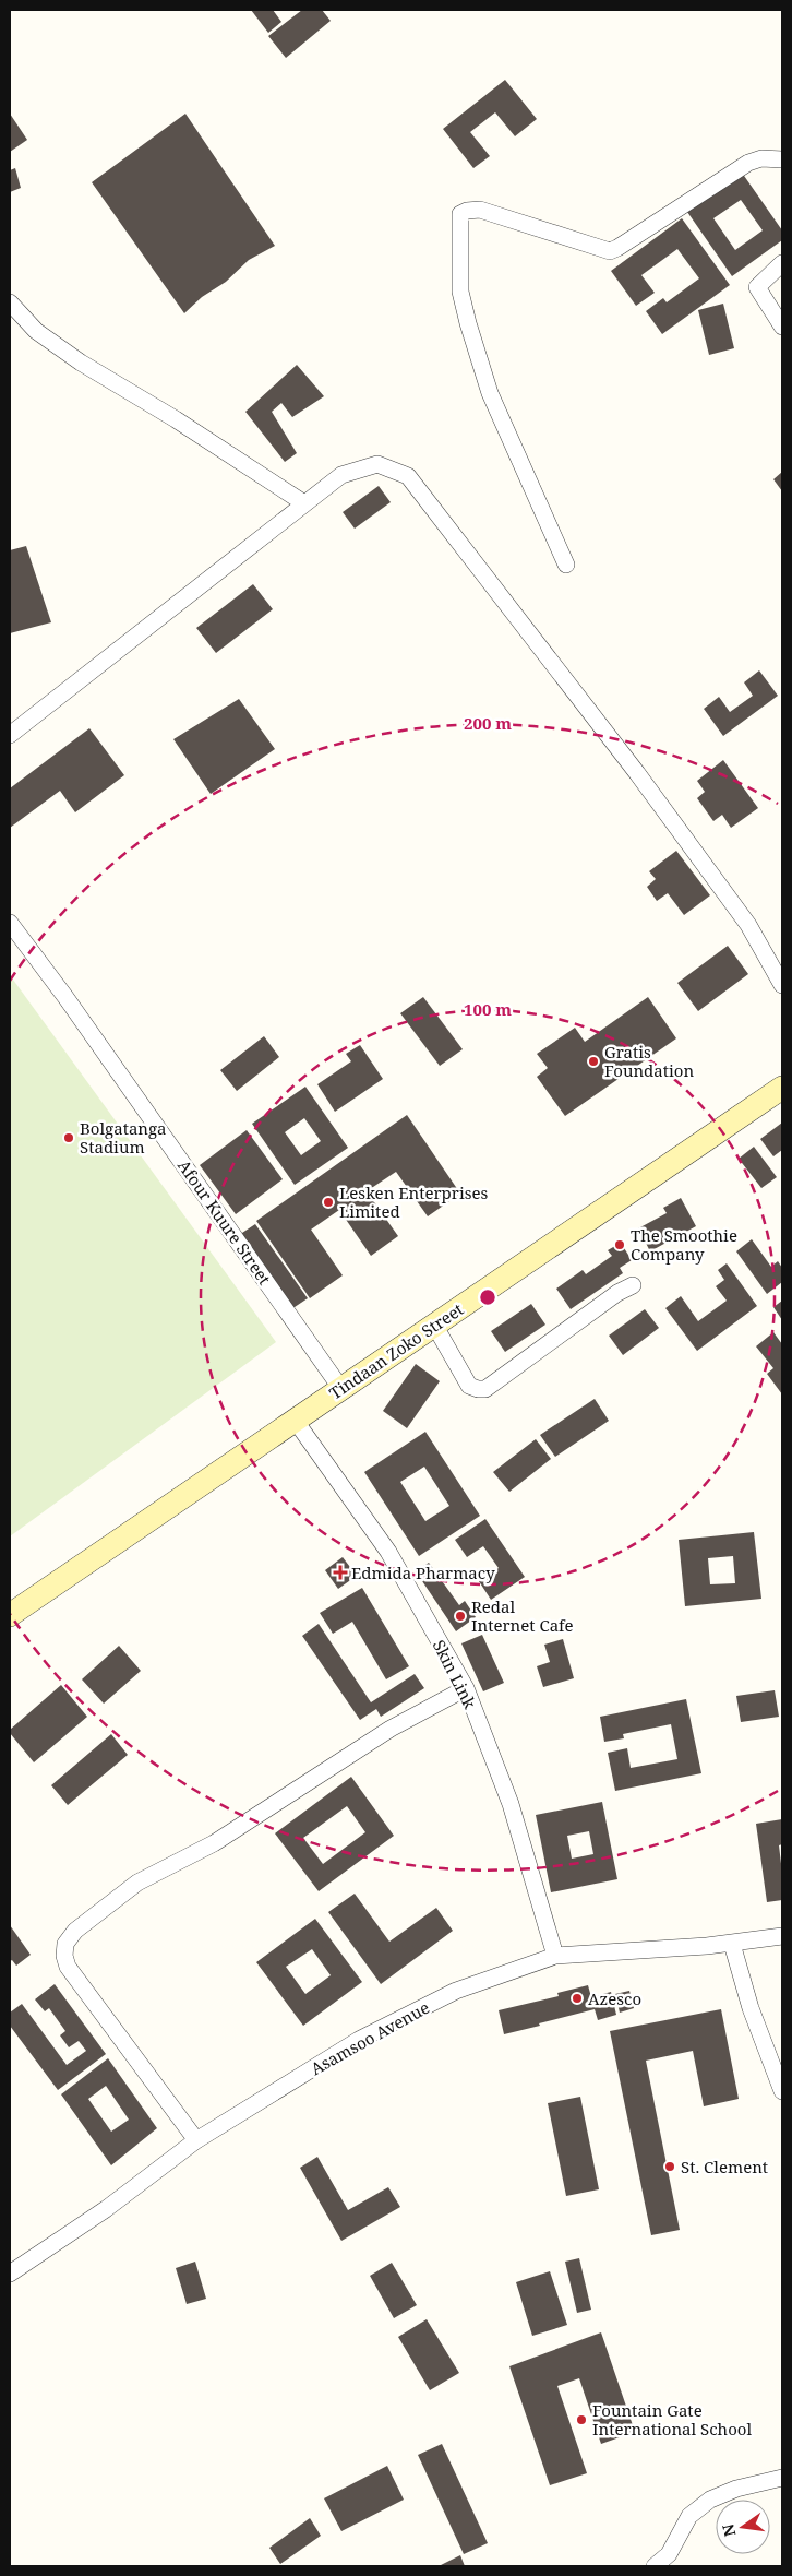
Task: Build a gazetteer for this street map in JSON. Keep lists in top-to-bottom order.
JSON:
{
  "streets": {
    "main road": ["Tindaan Zoko Street"],
    "street": ["Afour Kuure Street", "Skin Link", "Asamsoo Avenue"]
  },
  "crossings": [
    ["Afour Kuure Street", "Tindaan Zoko Street"],
    ["Tindaan Zoko Street", "Skin Link"],
    ["Skin Link", "Asamsoo Avenue"]
  ],
  "places": {
    "other": [
      "Gratis Foundation",
      "Bolgatanga Stadium",
      "Lesken Enterprises Limited",
      "The Smoothie Company",
      "Redal Internet Cafe",
      "Azesco",
      "St. Clement",
      "Fountain Gate International School"
    ],
    "health": ["Edmida Pharmacy"]
  },
  "north": "left",
  "rings": ["200 m", "100 m"]
}
